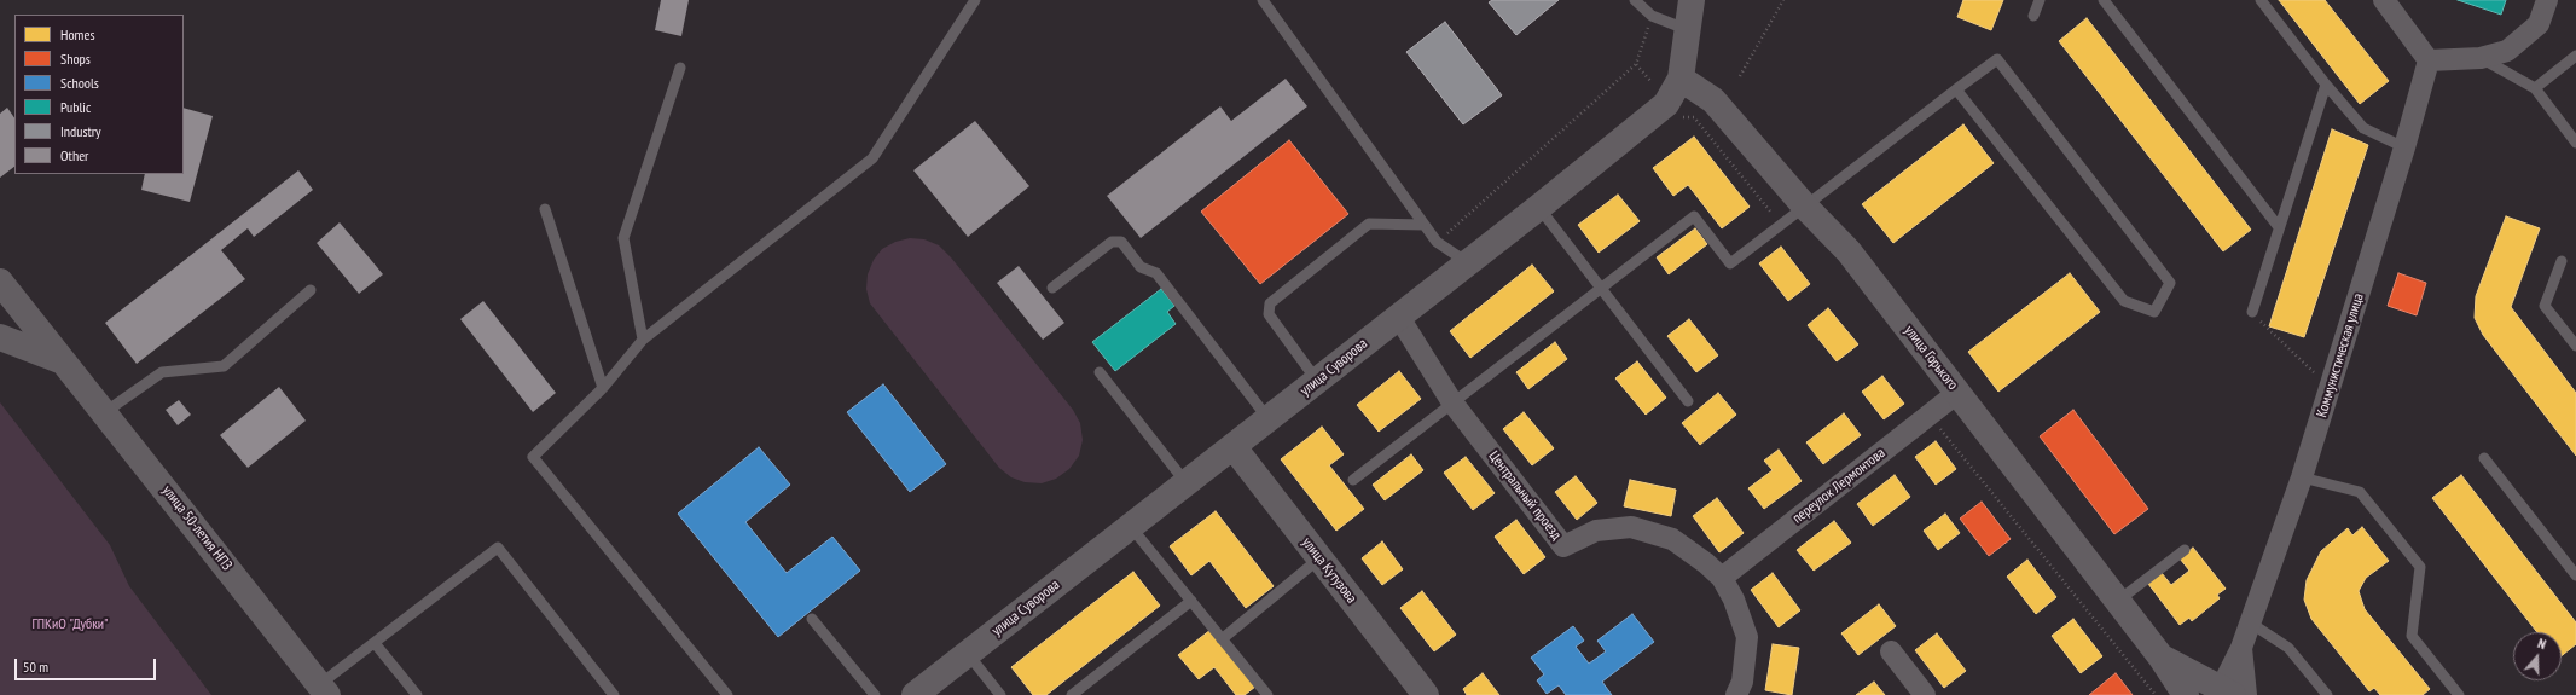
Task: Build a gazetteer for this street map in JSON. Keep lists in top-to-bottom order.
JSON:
{
  "streets": {
    "main road": [
      "улица Горького",
      "улица Суворова",
      "улица 50-летия НПЗ",
      "улица Кутузова"
    ],
    "street": ["Коммунистическая улица", "переулок Лермонтова", "Центральный проезд"]
  },
  "crossings": [
    ["улица Горького", "улица Суворова"],
    ["улица Горького", "переулок Лермонтова"],
    ["улица Суворова", "Центральный проезд"],
    ["улица Суворова", "улица Кутузова"],
    ["переулок Лермонтова", "Центральный проезд"]
  ],
  "parks": ["ГПКиО \"Дубки\""],
  "legend": [
    "Homes",
    "Shops",
    "Schools",
    "Public",
    "Industry",
    "Other"
  ],
  "scale_bar": "50 m",
  "north": "top"
}
